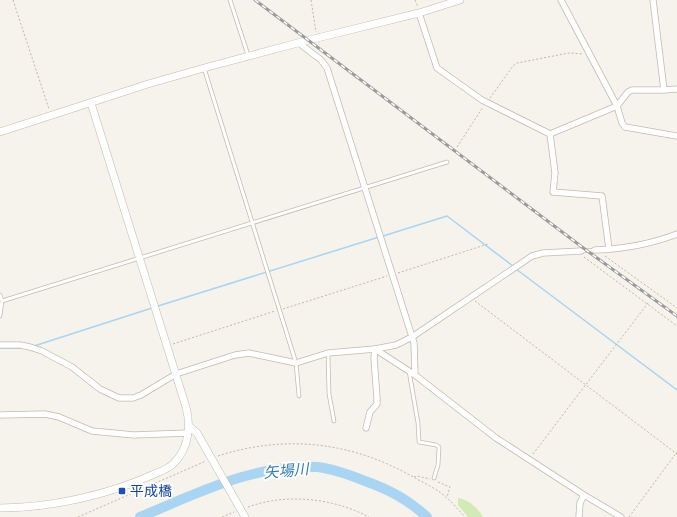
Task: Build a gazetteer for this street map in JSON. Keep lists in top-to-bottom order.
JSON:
{
  "water": ["矢場川"],
  "places": {
    "transit": ["平成橋"]
  }
}
